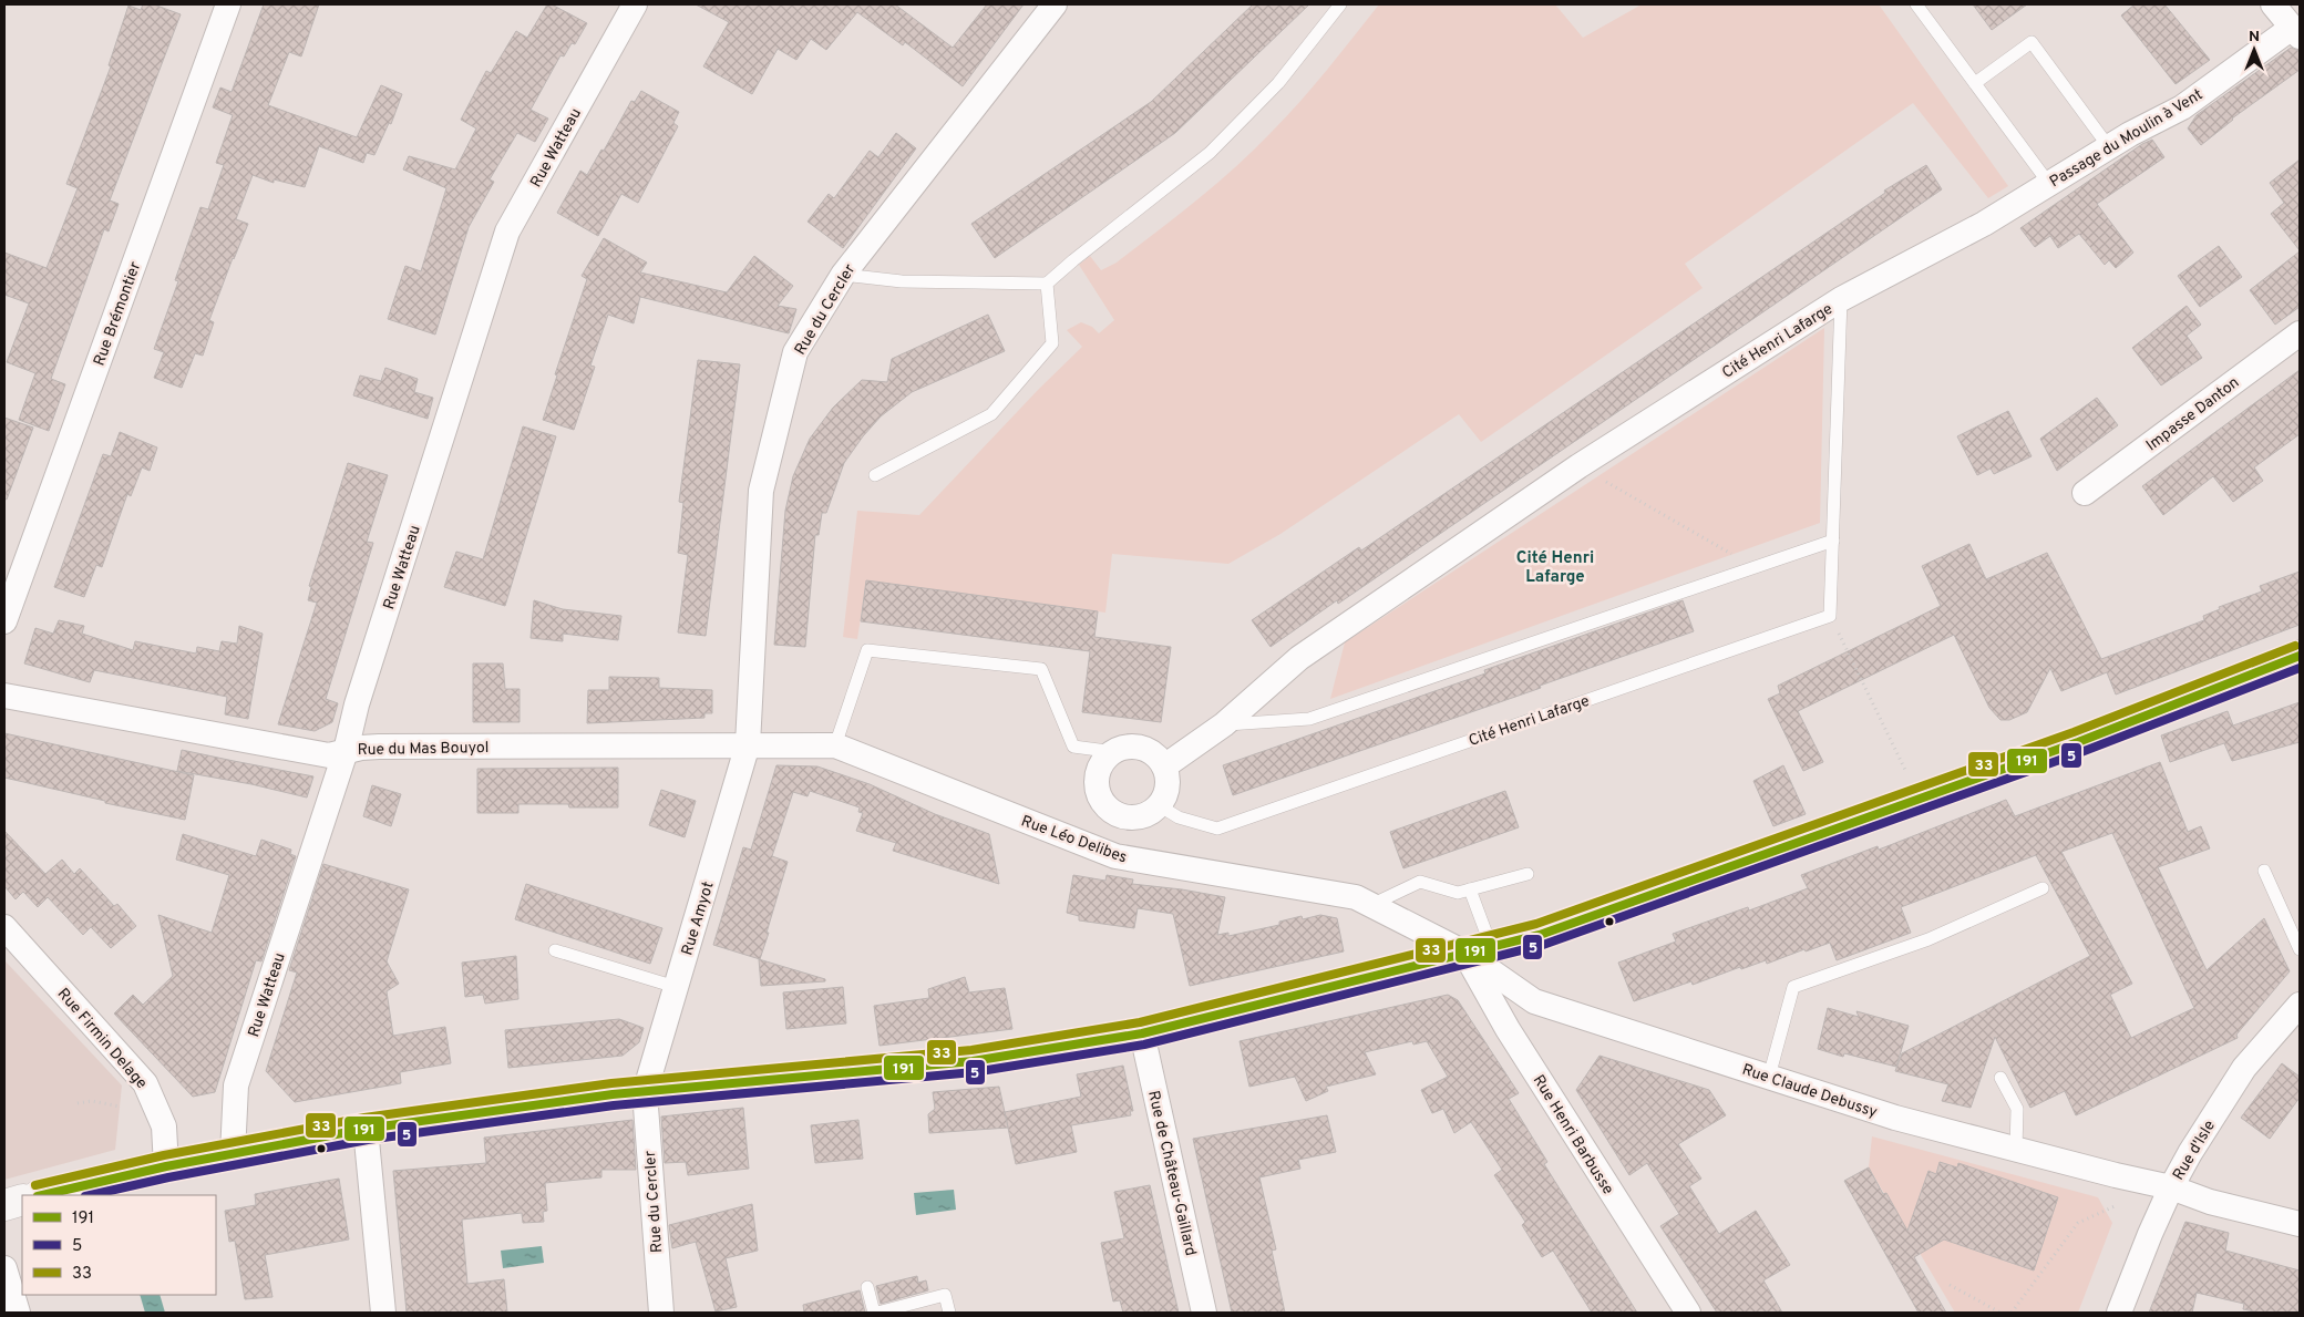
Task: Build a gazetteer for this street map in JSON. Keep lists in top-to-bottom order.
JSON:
{
  "streets": {
    "street": [
      "Passage du Moulin à Vent",
      "Rue Watteau",
      "Rue du Cercler",
      "Rue Brémontier",
      "Cité Henri Lafarge",
      "Impasse Danton",
      "Rue du Mas Bouyol",
      "Rue Léo Delibes",
      "Rue Amyot",
      "Rue Firmin Delage",
      "Rue Claude Debussy",
      "Rue Henri Barbusse",
      "Rue d'Isle",
      "Rue de Château-Gaillard"
    ]
  },
  "crossings": [
    ["Passage du Moulin à Vent", "Cité Henri Lafarge"],
    ["Rue Watteau", "Rue du Mas Bouyol"],
    ["Rue du Cercler", "Rue du Mas Bouyol"],
    ["Rue du Cercler", "Rue Léo Delibes"],
    ["Rue du Cercler", "Rue Amyot"],
    ["Rue du Mas Bouyol", "Rue Léo Delibes"],
    ["Rue du Mas Bouyol", "Rue Amyot"],
    ["Rue Léo Delibes", "Rue Amyot"],
    ["Rue Léo Delibes", "Rue Claude Debussy"],
    ["Rue Léo Delibes", "Rue Henri Barbusse"],
    ["Rue Claude Debussy", "Rue Henri Barbusse"],
    ["Rue Claude Debussy", "Rue d'Isle"]
  ],
  "districts": ["Cité Henri Lafarge"],
  "lines": ["transit line 33", "transit line 191", "transit line 5"],
  "legend": ["191", "5", "33"],
  "north": "top"
}
